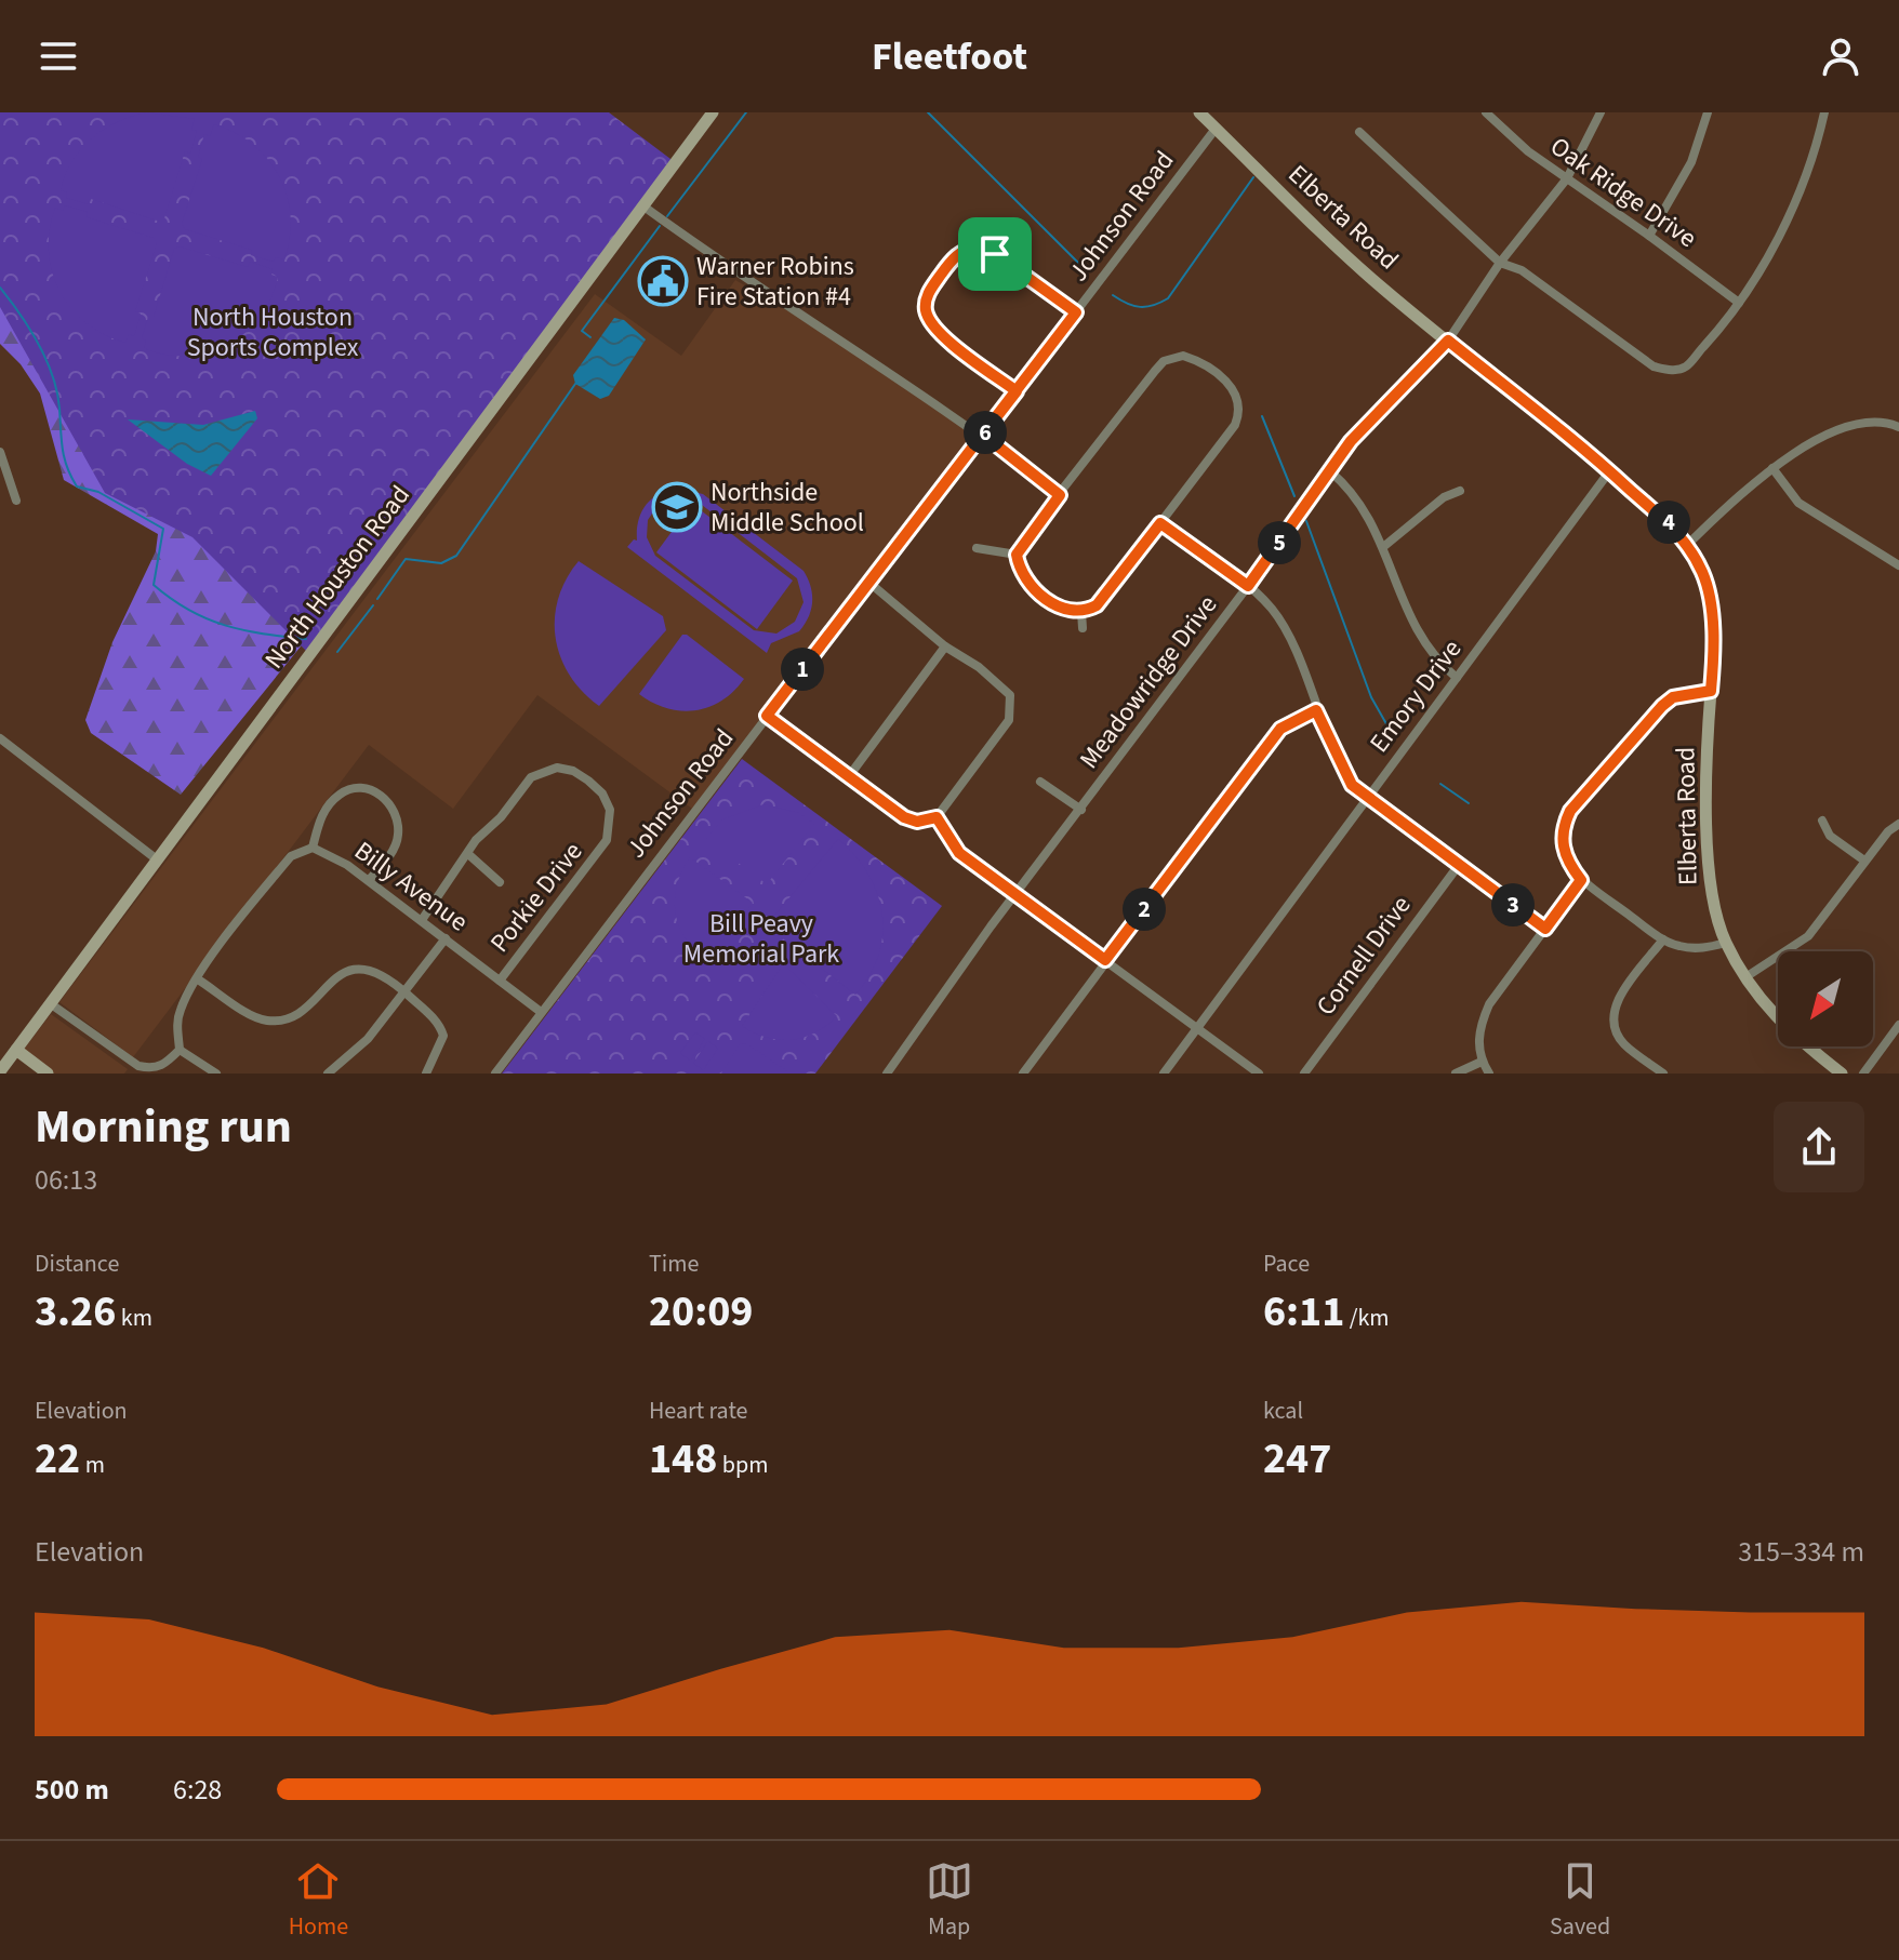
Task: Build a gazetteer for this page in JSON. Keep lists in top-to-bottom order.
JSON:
{
  "streets": {
    "street": [
      "Oak Ridge Drive",
      "Johnson Road",
      "Elberta Road",
      "North Houston Road",
      "Meadowridge Drive",
      "Emory Drive",
      "Billy Avenue",
      "Porkie Drive",
      "Cornell Drive"
    ]
  },
  "crossings": [
    ["Oak Ridge Drive", "Meadowridge Drive"],
    ["Johnson Road", "Elberta Road"],
    ["Johnson Road", "Billy Avenue"],
    ["Elberta Road", "Meadowridge Drive"],
    ["Elberta Road", "Emory Drive"],
    ["Billy Avenue", "Porkie Drive"]
  ],
  "parks": ["North Houston Sports Complex", "Bill Peavy Memorial Park"],
  "places": {
    "public building": ["Warner Robins Fire Station #4"],
    "school or university": ["Northside Middle School"]
  },
  "north": "bottom left",
  "page": {
    "header": "Fleetfoot",
    "pins": [
      "6",
      "4",
      "5",
      "1",
      "3",
      "2"
    ],
    "heading": ["Morning run", "06:13"],
    "stats": [
      ["Distance", "3.26 km"],
      ["Time", "20:09"],
      ["Pace", "6:11 /km"],
      ["Elevation", "22 m"],
      ["Heart rate", "148 bpm"],
      ["kcal", "247"]
    ],
    "chart": ["Elevation", "315–334 m"],
    "list": [
      {
        "name": "500 m",
        "note": "6:28"
      }
    ],
    "tabs": ["Home", "Map", "Saved"]
  }
}
